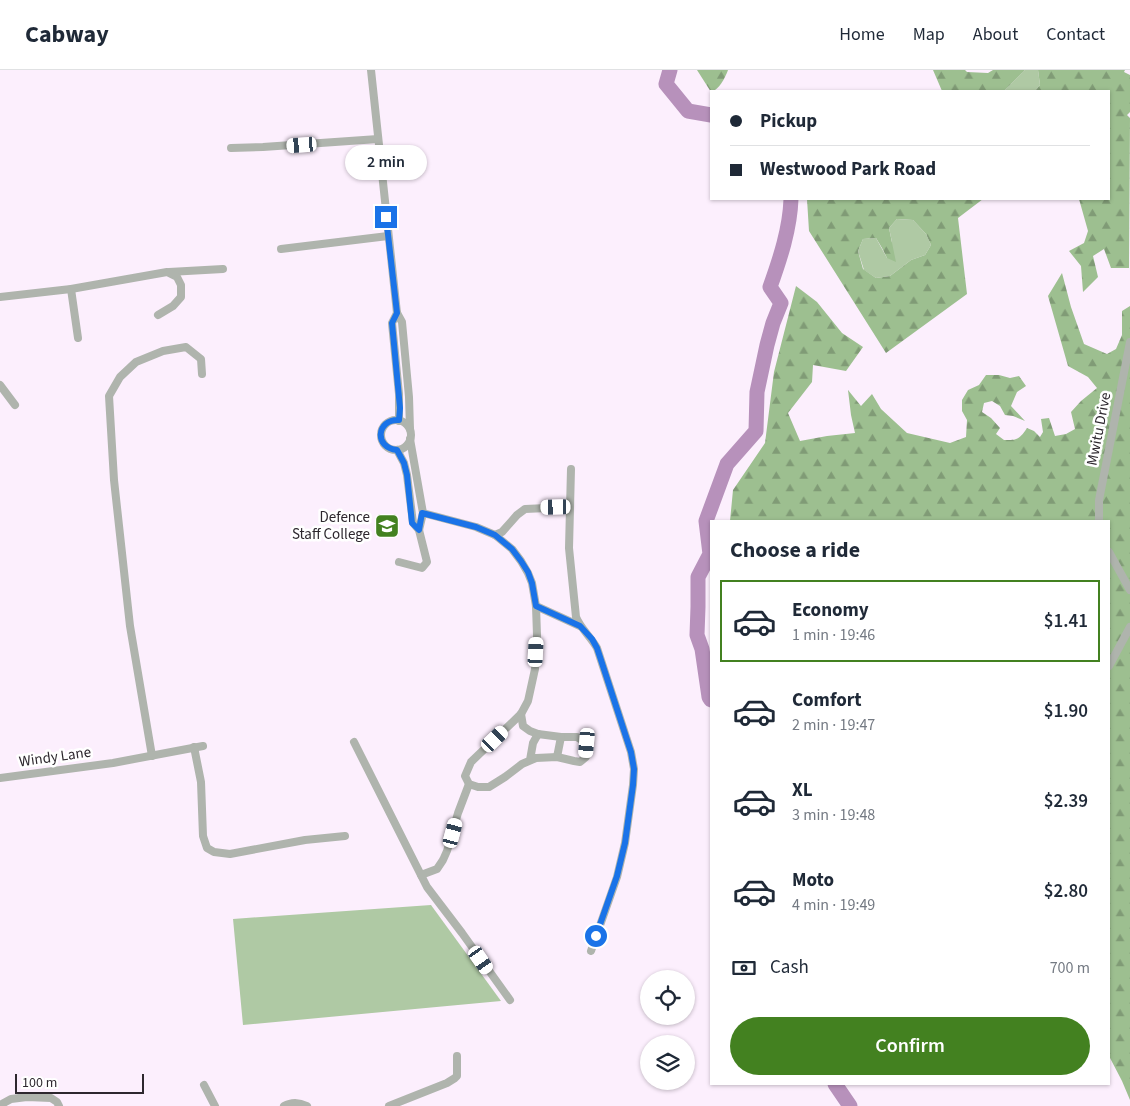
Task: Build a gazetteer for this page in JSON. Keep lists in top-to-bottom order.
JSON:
{
  "streets": {
    "street": ["Mwitu Drive", "Windy Lane"]
  },
  "places": {
    "school or university": ["Defence Staff College"]
  },
  "scale_bar": "100 m",
  "page": {
    "header": "Cabway",
    "nav": [
      "Home",
      "Map",
      "About",
      "Contact"
    ],
    "banner": ["Pickup", "Westwood Park Road"],
    "bubble": "2 min",
    "heading": "Choose a ride",
    "list": [
      {
        "name": "Economy",
        "note": "1 min · 19:46",
        "value": "$1.41"
      },
      {
        "name": "Comfort",
        "note": "2 min · 19:47",
        "value": "$1.90"
      },
      {
        "name": "XL",
        "note": "3 min · 19:48",
        "value": "$2.39"
      },
      {
        "name": "Moto",
        "note": "4 min · 19:49",
        "value": "$2.80"
      }
    ],
    "pay": ["Cash", "700 m"],
    "buttons": "Confirm",
    "scale": "100 m"
  }
}
